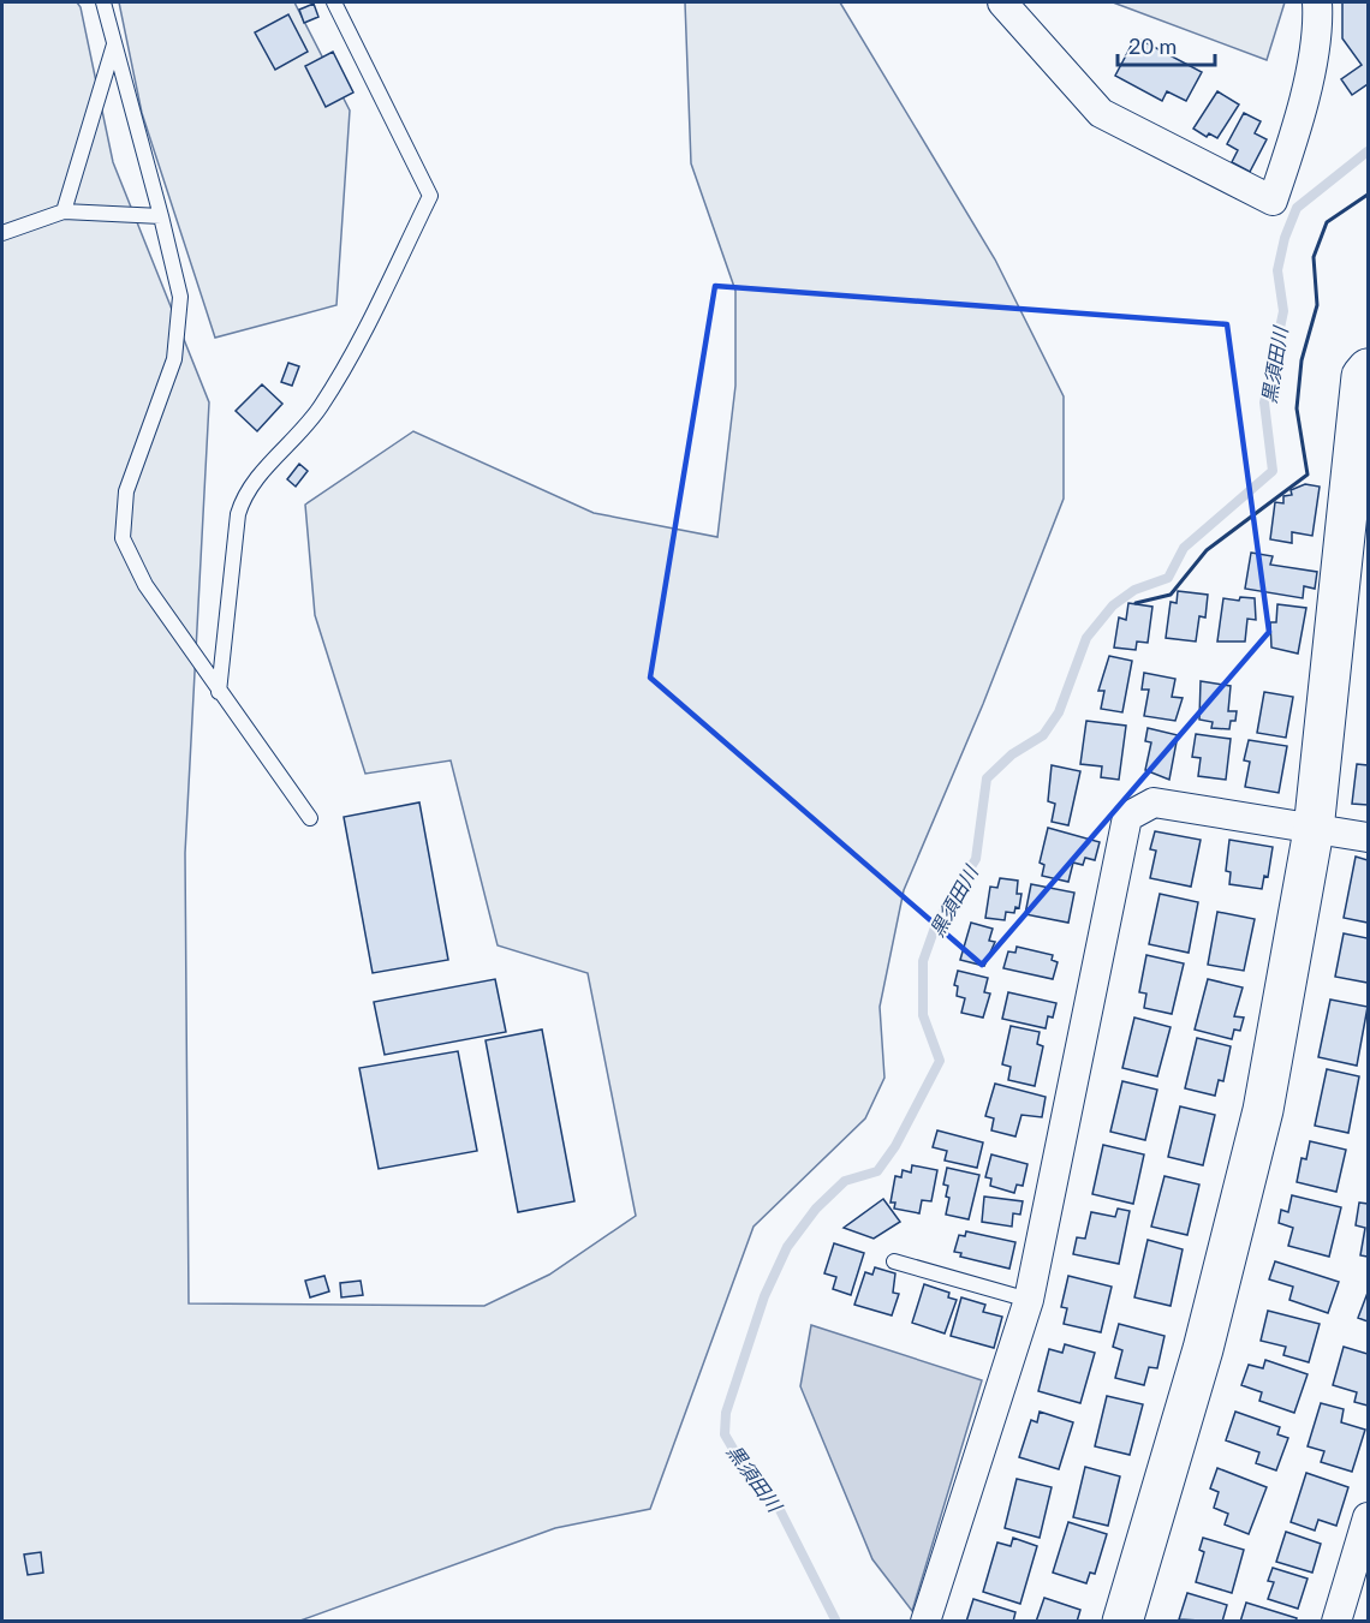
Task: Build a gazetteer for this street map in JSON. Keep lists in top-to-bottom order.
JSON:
{
  "water": ["黒須田川"],
  "scale_bar": "20 m"
}
